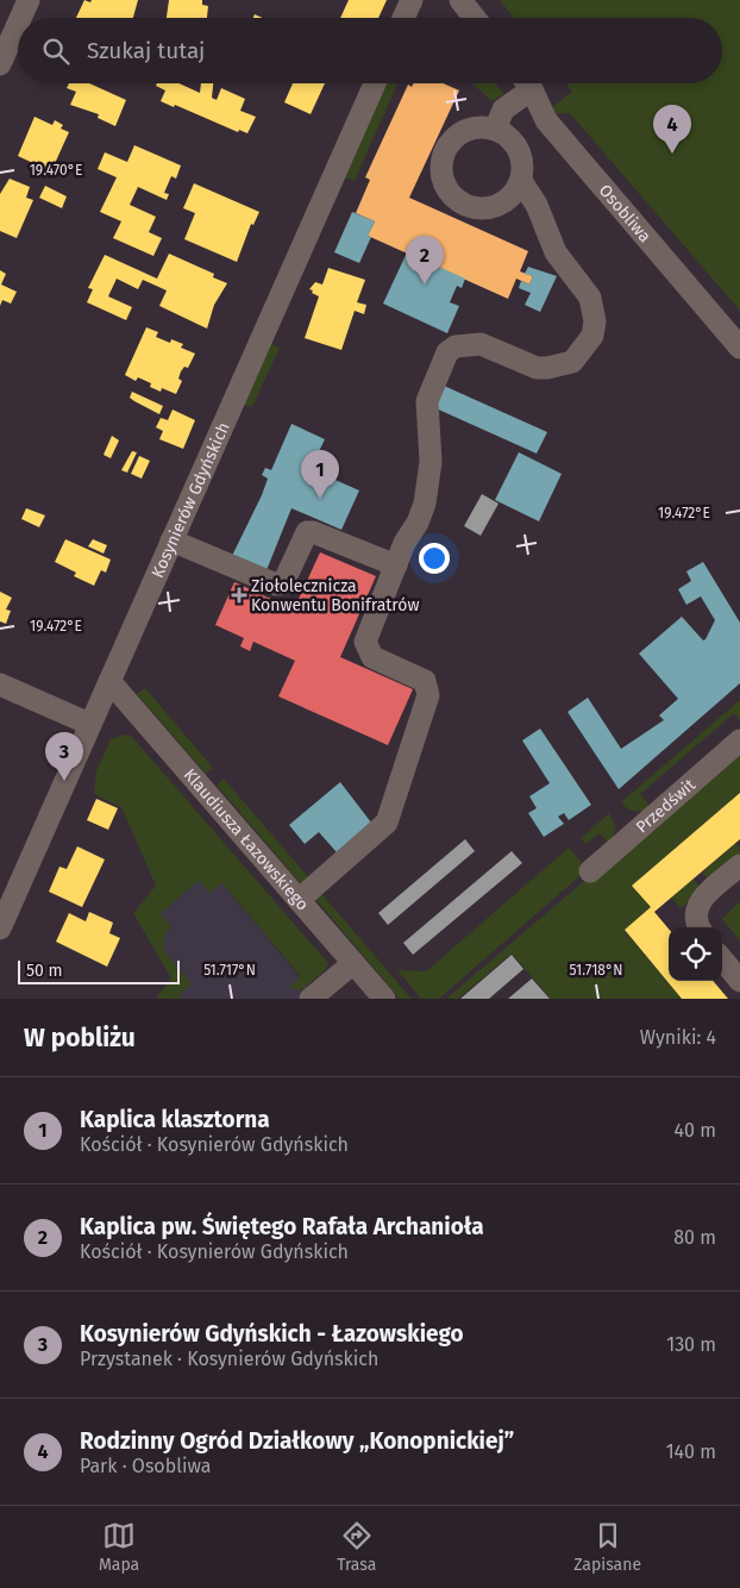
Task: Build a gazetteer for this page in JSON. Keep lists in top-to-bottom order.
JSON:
{
  "streets": {
    "street": [
      "Osobliwa",
      "Kosynierów Gdyńskich",
      "Przedświt",
      "Klaudiusza Łazowskiego"
    ]
  },
  "crossings": [
    ["Kosynierów Gdyńskich", "Klaudiusza Łazowskiego"]
  ],
  "places": {
    "health": ["Ziołolecznicza Konwentu Bonifratrów"]
  },
  "scale_bar": "50 m",
  "page": {
    "search": "Szukaj tutaj",
    "pins": [
      "4",
      "2",
      "1",
      "3"
    ],
    "scale": "50 m",
    "heading": ["W pobliżu", "Wyniki: 4"],
    "list": [
      {
        "mark": "1",
        "name": "Kaplica klasztorna",
        "note": "Kościół · Kosynierów Gdyńskich",
        "value": "40 m"
      },
      {
        "mark": "2",
        "name": "Kaplica pw. Świętego Rafała Archanioła",
        "note": "Kościół · Kosynierów Gdyńskich",
        "value": "80 m"
      },
      {
        "mark": "3",
        "name": "Kosynierów Gdyńskich - Łazowskiego",
        "note": "Przystanek · Kosynierów Gdyńskich",
        "value": "130 m"
      },
      {
        "mark": "4",
        "name": "Rodzinny Ogród Działkowy „Konopnickiej”",
        "note": "Park · Osobliwa",
        "value": "140 m"
      }
    ],
    "nav": ["Mapa", "Trasa", "Zapisane"]
  },
  "coordinates": [
    "19.470°E",
    "19.472°E",
    "51.717°N",
    "51.718°N"
  ]
}
